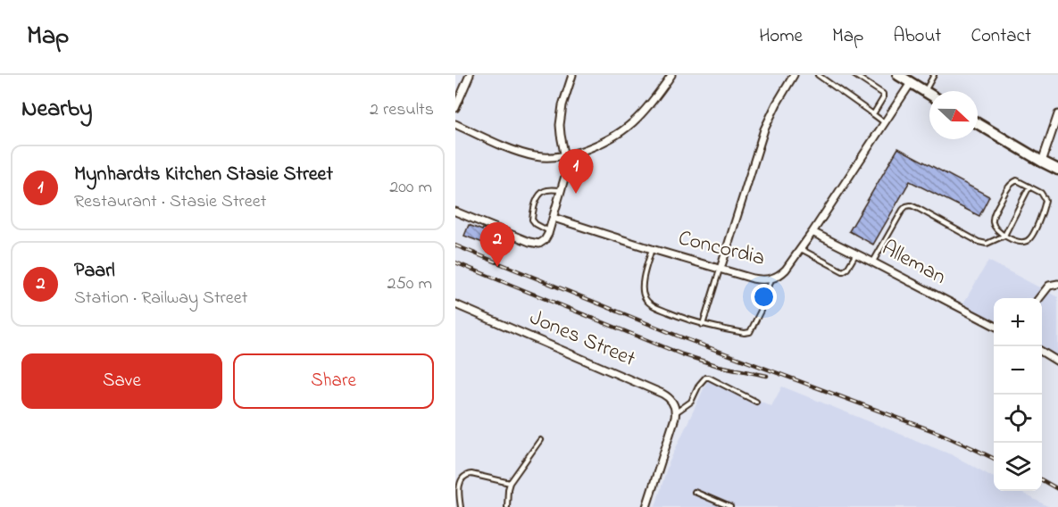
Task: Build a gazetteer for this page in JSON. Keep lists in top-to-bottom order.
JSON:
{
  "streets": {
    "street": ["Concordia", "Alleman", "Jones Street"]
  },
  "crossings": [
    ["Concordia", "Alleman"]
  ],
  "north": "right",
  "page": {
    "header": "Map",
    "nav": [
      "Home",
      "Map",
      "About",
      "Contact"
    ],
    "heading": ["Nearby", "2 results"],
    "list": [
      {
        "mark": "1",
        "name": "Mynhardts Kitchen Stasie Street",
        "note": "Restaurant · Stasie Street",
        "value": "200 m"
      },
      {
        "mark": "2",
        "name": "Paarl",
        "note": "Station · Railway Street",
        "value": "250 m"
      }
    ],
    "pins": ["1", "2"],
    "map_buttons": ["+", "−"],
    "buttons": ["Save", "Share"]
  }
}
